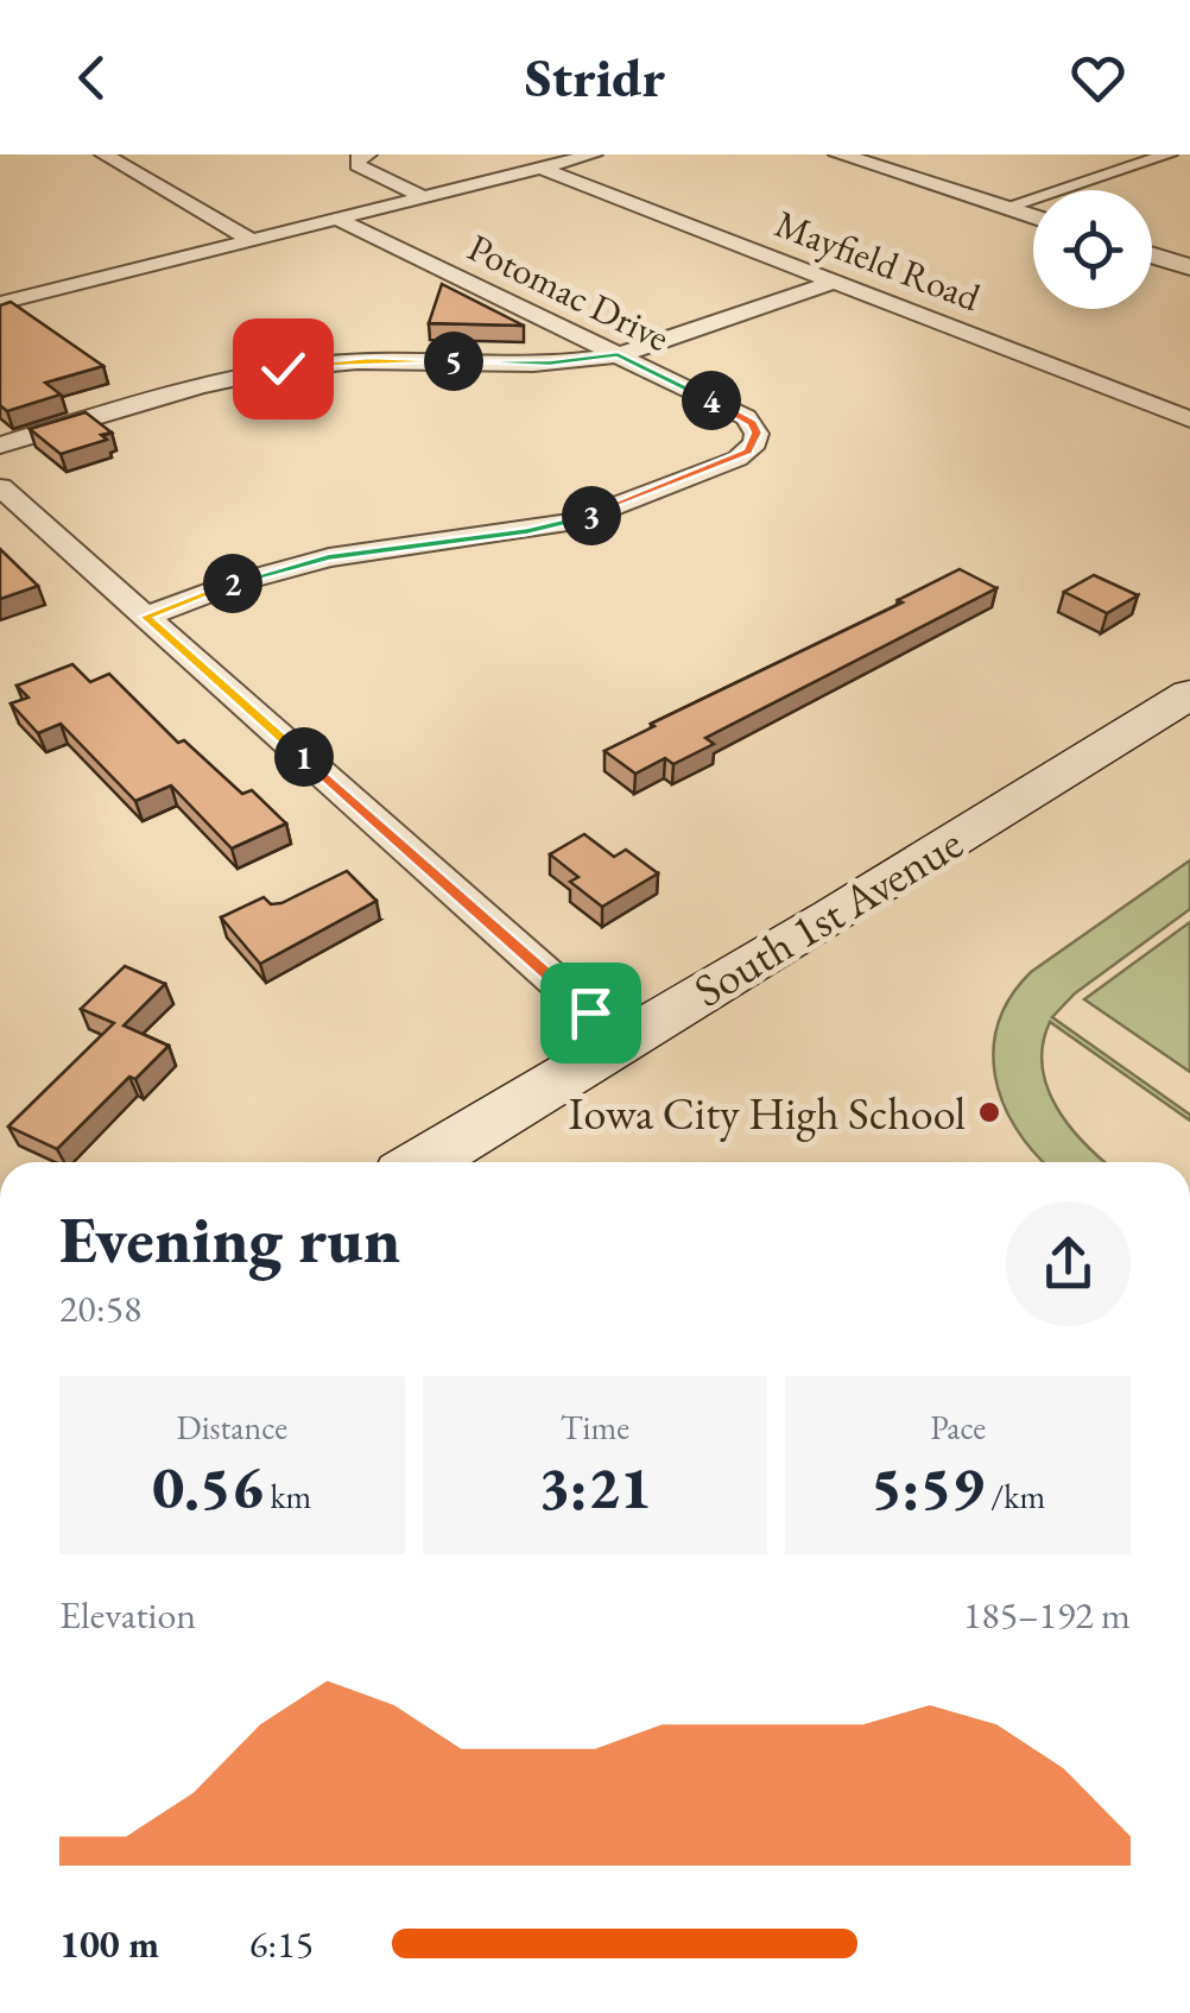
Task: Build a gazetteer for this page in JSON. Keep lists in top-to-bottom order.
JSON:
{
  "streets": {
    "main road": ["South 1st Avenue"],
    "street": ["Mayfield Road", "Potomac Drive"]
  },
  "places": ["Iowa City High School"],
  "page": {
    "header": "Stridr",
    "pins": [
      "5",
      "4",
      "3",
      "2",
      "1"
    ],
    "heading": ["Evening run", "20:58"],
    "stats": [
      ["Distance", "0.56 km"],
      ["Time", "3:21"],
      ["Pace", "5:59 /km"]
    ],
    "chart": ["Elevation", "185–192 m"],
    "list": [
      {
        "name": "100 m",
        "note": "6:15"
      }
    ]
  }
}
